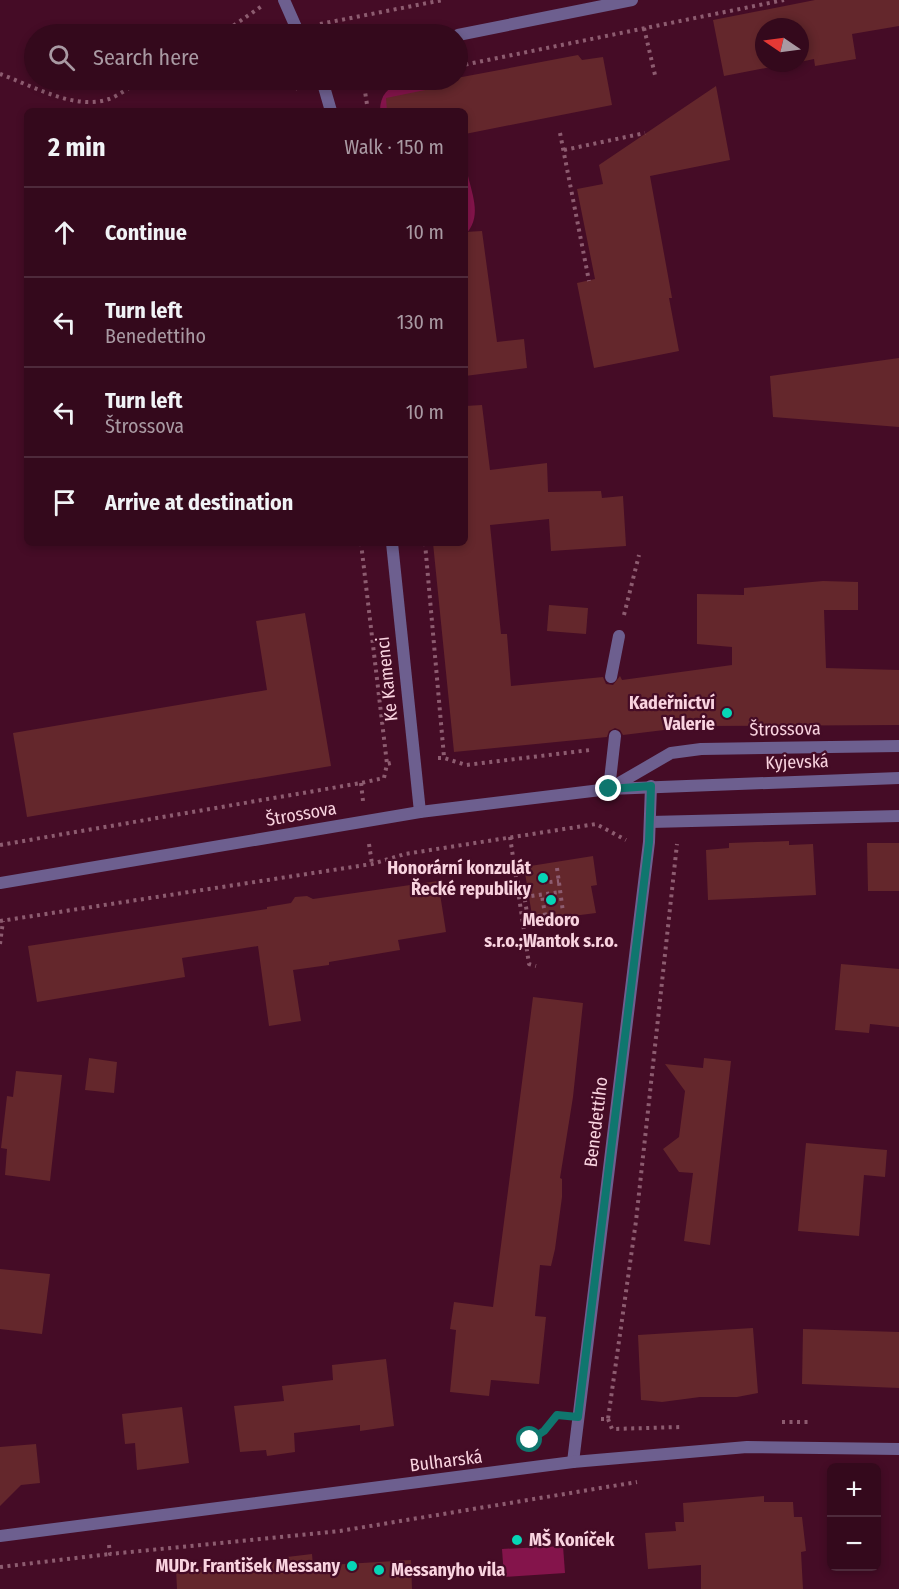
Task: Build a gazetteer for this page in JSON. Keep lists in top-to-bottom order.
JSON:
{
  "streets": {
    "street": [
      "Ke Kamenci",
      "Štrossova",
      "Kyjevská",
      "Benedettiho",
      "Bulharská"
    ]
  },
  "crossings": [
    ["Ke Kamenci", "Štrossova"],
    ["Štrossova", "Kyjevská"],
    ["Štrossova", "Benedettiho"],
    ["Benedettiho", "Bulharská"]
  ],
  "places": [
    "Kadeřnictví Valerie",
    "Honorární konzulát Řecké republiky",
    "Medoro s.r.o.;Wantok s.r.o.",
    "MŠ Koníček",
    "MUDr. František Messany",
    "Messanyho vila"
  ],
  "north": "left",
  "page": {
    "search": "Search here",
    "heading": ["2 min", "Walk · 150 m"],
    "list": [
      ["Continue", "10 m"],
      ["Turn left", "Benedettiho", "130 m"],
      ["Turn left", "Štrossova", "10 m"],
      "Arrive at destination"
    ],
    "map_buttons": ["+", "−"]
  }
}
